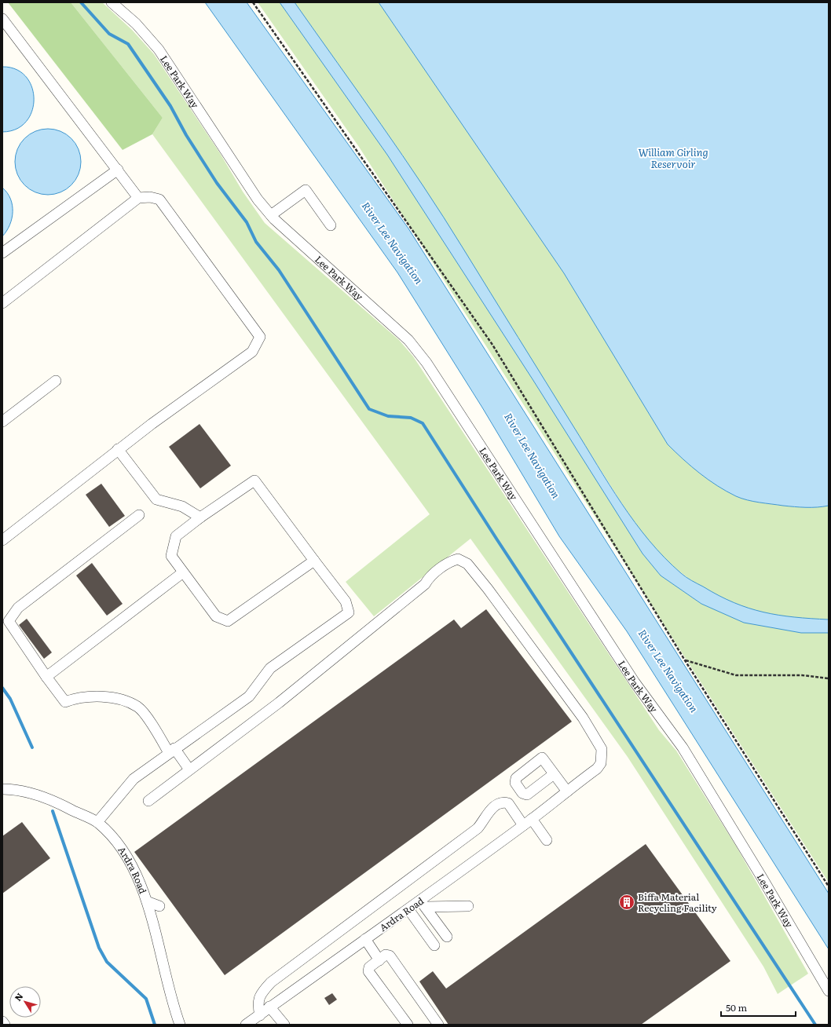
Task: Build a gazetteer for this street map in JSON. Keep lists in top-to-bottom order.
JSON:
{
  "streets": {
    "street": ["Lee Park Way", "Ardra Road"]
  },
  "water": ["William Girling Reservoir", "River Lee Navigation"],
  "places": {
    "building": ["Biffa Material Recycling Facility"]
  },
  "scale_bar": "50 m",
  "north": "top left"
}
